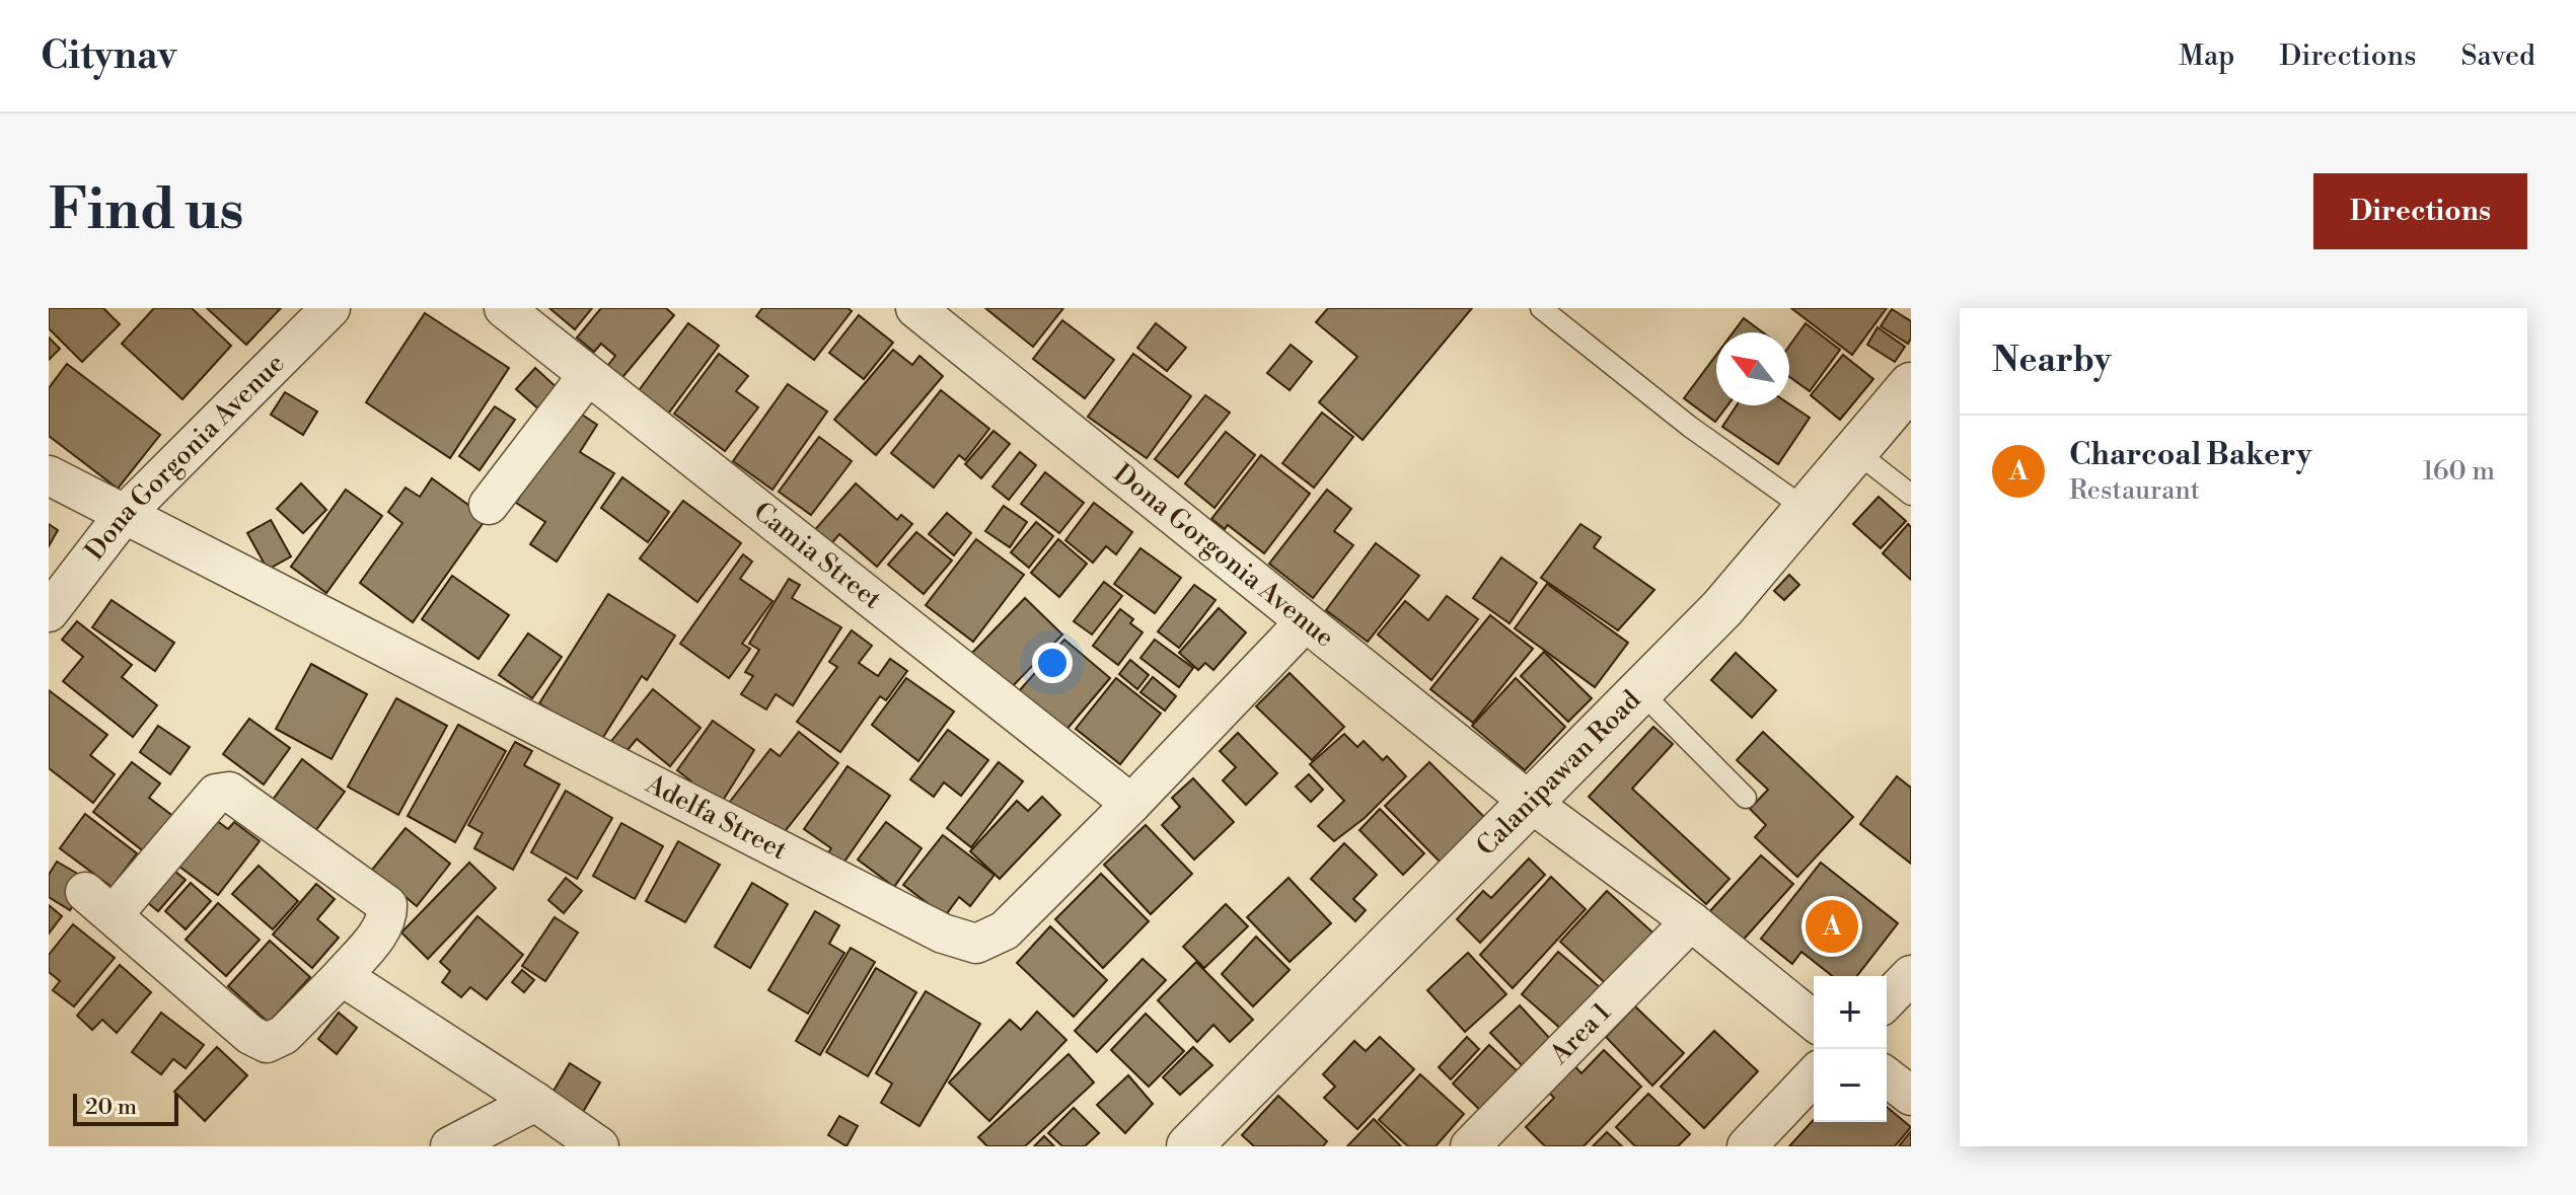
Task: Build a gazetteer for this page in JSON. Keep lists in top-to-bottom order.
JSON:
{
  "streets": {
    "street": [
      "Dona Gorgonia Avenue",
      "Camia Street",
      "Calanipawan Road",
      "Adelfa Street",
      "Area 1"
    ]
  },
  "crossings": [
    ["Dona Gorgonia Avenue", "Calanipawan Road"],
    ["Dona Gorgonia Avenue", "Adelfa Street"],
    ["Dona Gorgonia Avenue", "Area 1"],
    ["Camia Street", "Adelfa Street"]
  ],
  "scale_bar": "20 m",
  "north": "top left",
  "page": {
    "header": "Citynav",
    "nav": ["Map", "Directions", "Saved"],
    "buttons": "Directions",
    "title": "Find us",
    "heading": "Nearby",
    "list": [
      {
        "mark": "A",
        "name": "Charcoal Bakery",
        "note": "Restaurant",
        "value": "160 m"
      }
    ],
    "pins": "A",
    "map_buttons": ["+", "−"],
    "scale": "20 m"
  }
}
